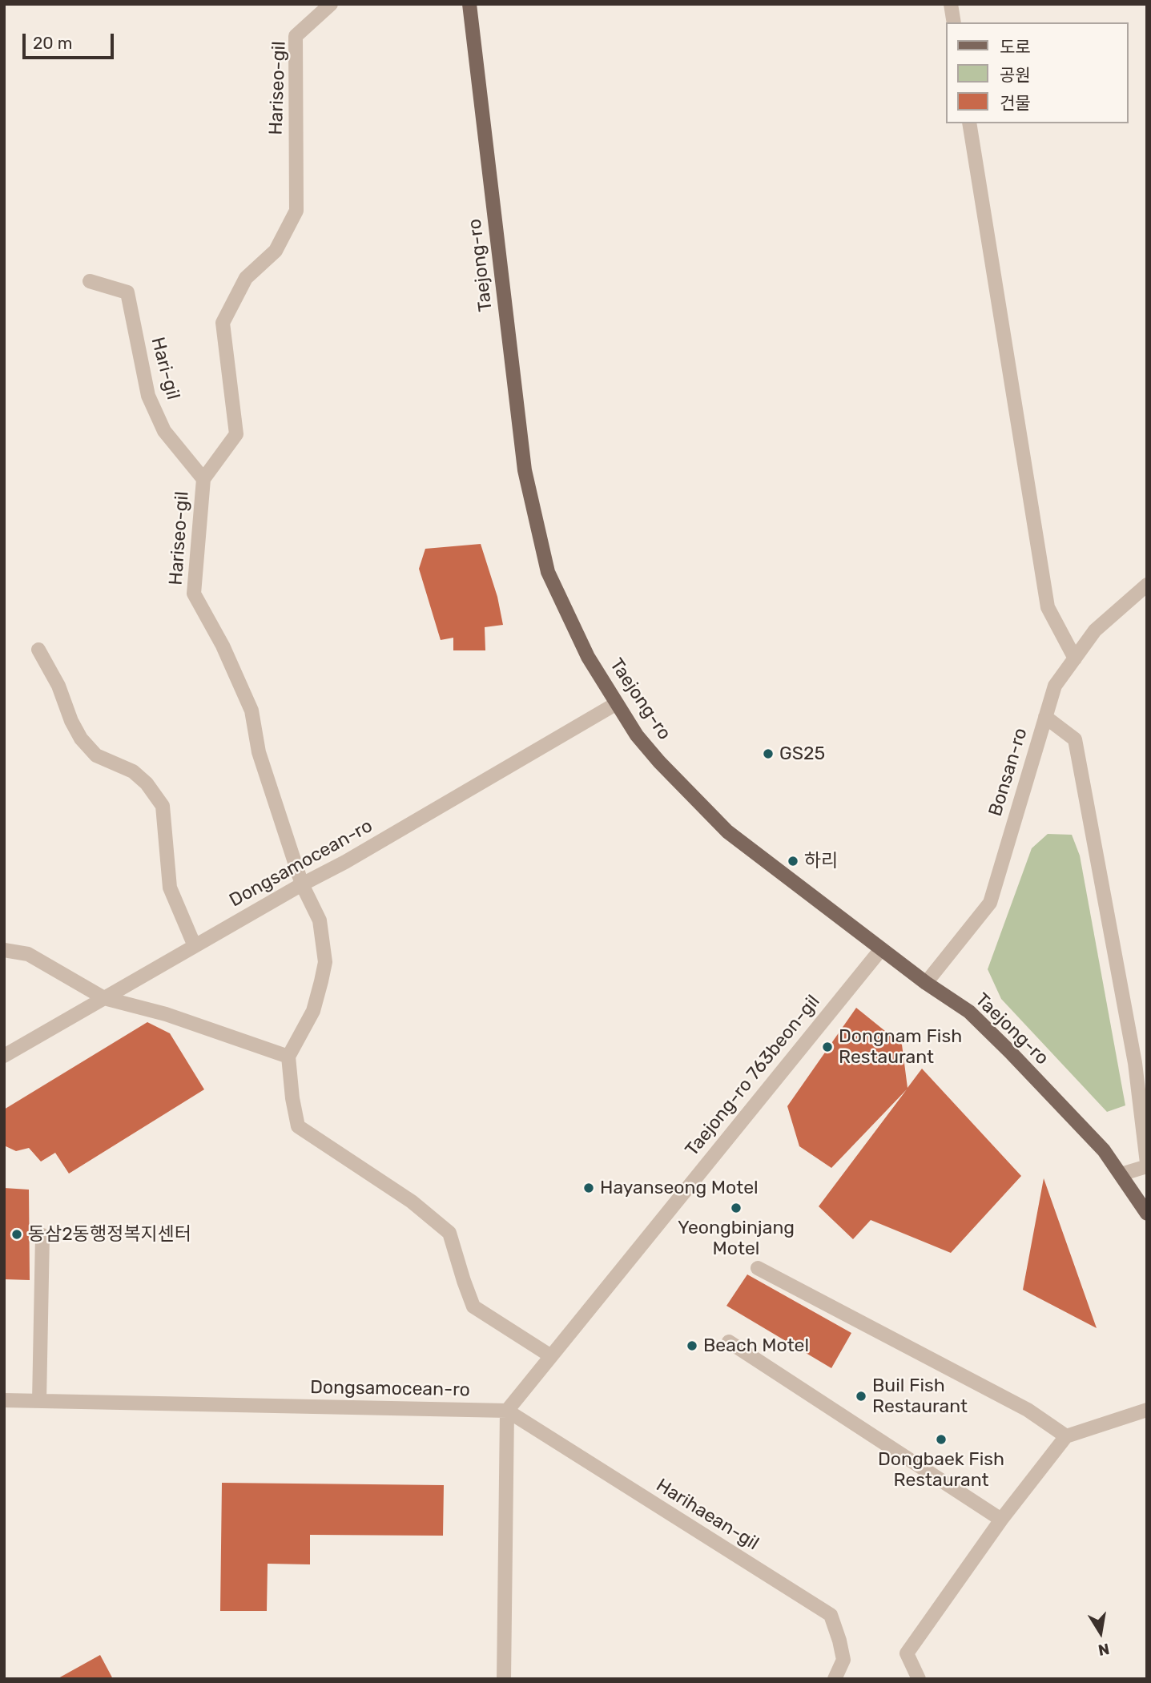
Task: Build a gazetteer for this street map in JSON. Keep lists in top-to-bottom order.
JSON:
{
  "streets": {
    "main road": ["Taejong-ro"],
    "street": [
      "Hariseo-gil",
      "Hari-gil",
      "Bonsan-ro",
      "Dongsamocean-ro",
      "Taejong-ro 763beon-gil",
      "Harihaean-gil"
    ]
  },
  "crossings": [
    ["Hariseo-gil", "Hari-gil"],
    ["Hariseo-gil", "Dongsamocean-ro"],
    ["Taejong-ro", "Bonsan-ro"],
    ["Taejong-ro", "Dongsamocean-ro"],
    ["Taejong-ro", "Taejong-ro 763beon-gil"],
    ["Dongsamocean-ro", "Taejong-ro 763beon-gil"],
    ["Dongsamocean-ro", "Harihaean-gil"],
    ["Taejong-ro 763beon-gil", "Harihaean-gil"]
  ],
  "places": [
    "GS25",
    "하리",
    "Dongnam Fish Restaurant",
    "Hayanseong Motel",
    "Yeongbinjang Motel",
    "동삼2동행정복지센터",
    "Beach Motel",
    "Buil Fish Restaurant",
    "Dongbaek Fish Restaurant"
  ],
  "legend": ["도로", "공원", "건물"],
  "scale_bar": "20 m",
  "north": "bottom"
}
